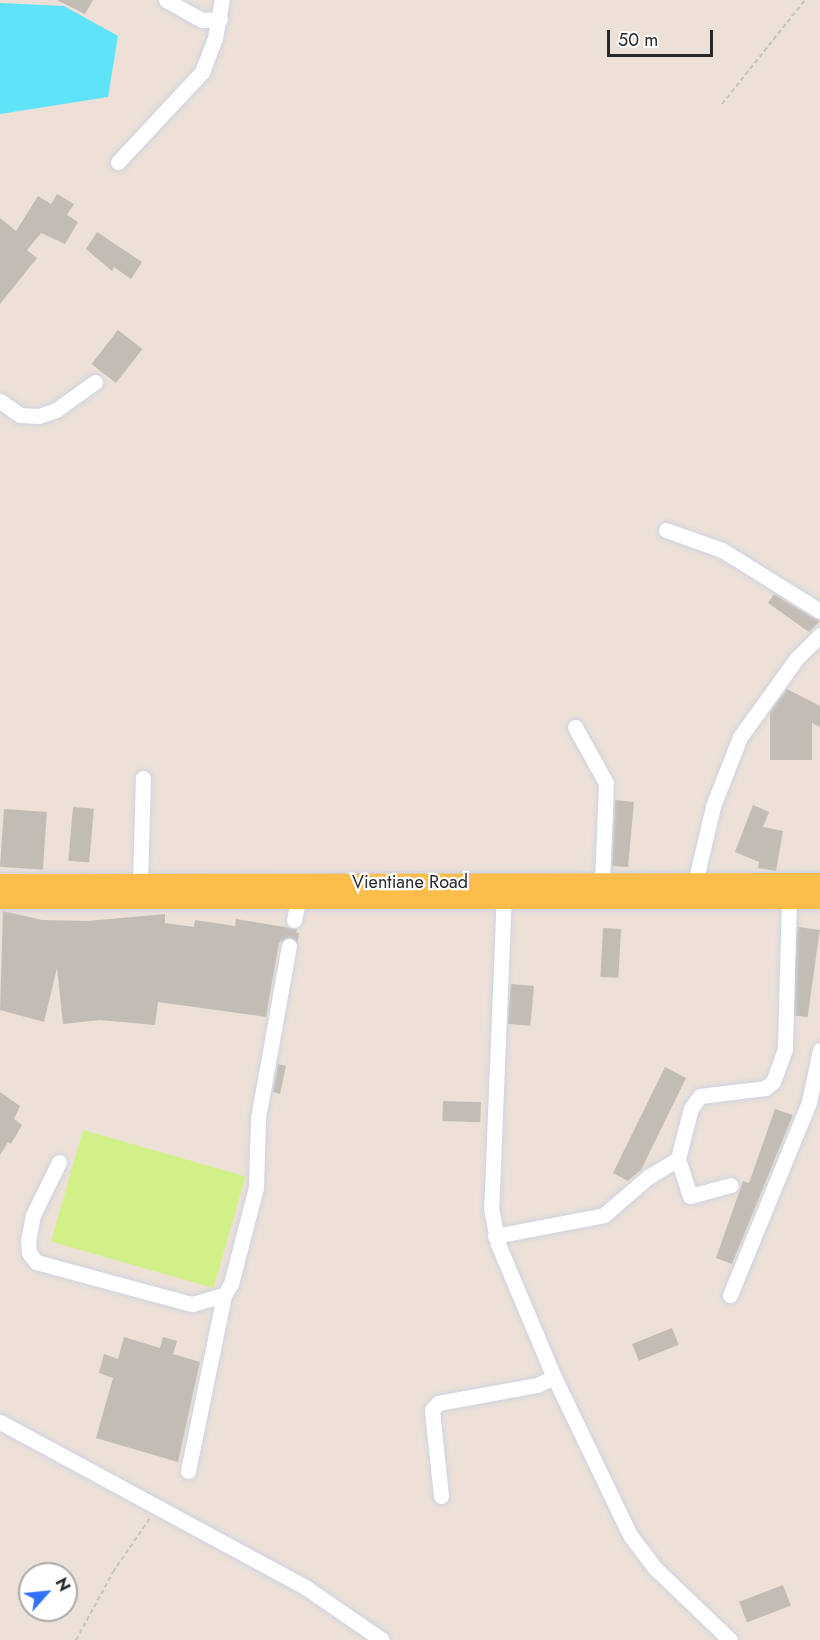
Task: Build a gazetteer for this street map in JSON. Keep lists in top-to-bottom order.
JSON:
{
  "streets": {
    "main road": ["Vientiane Road"]
  },
  "scale_bar": "50 m",
  "north": "top right"
}
